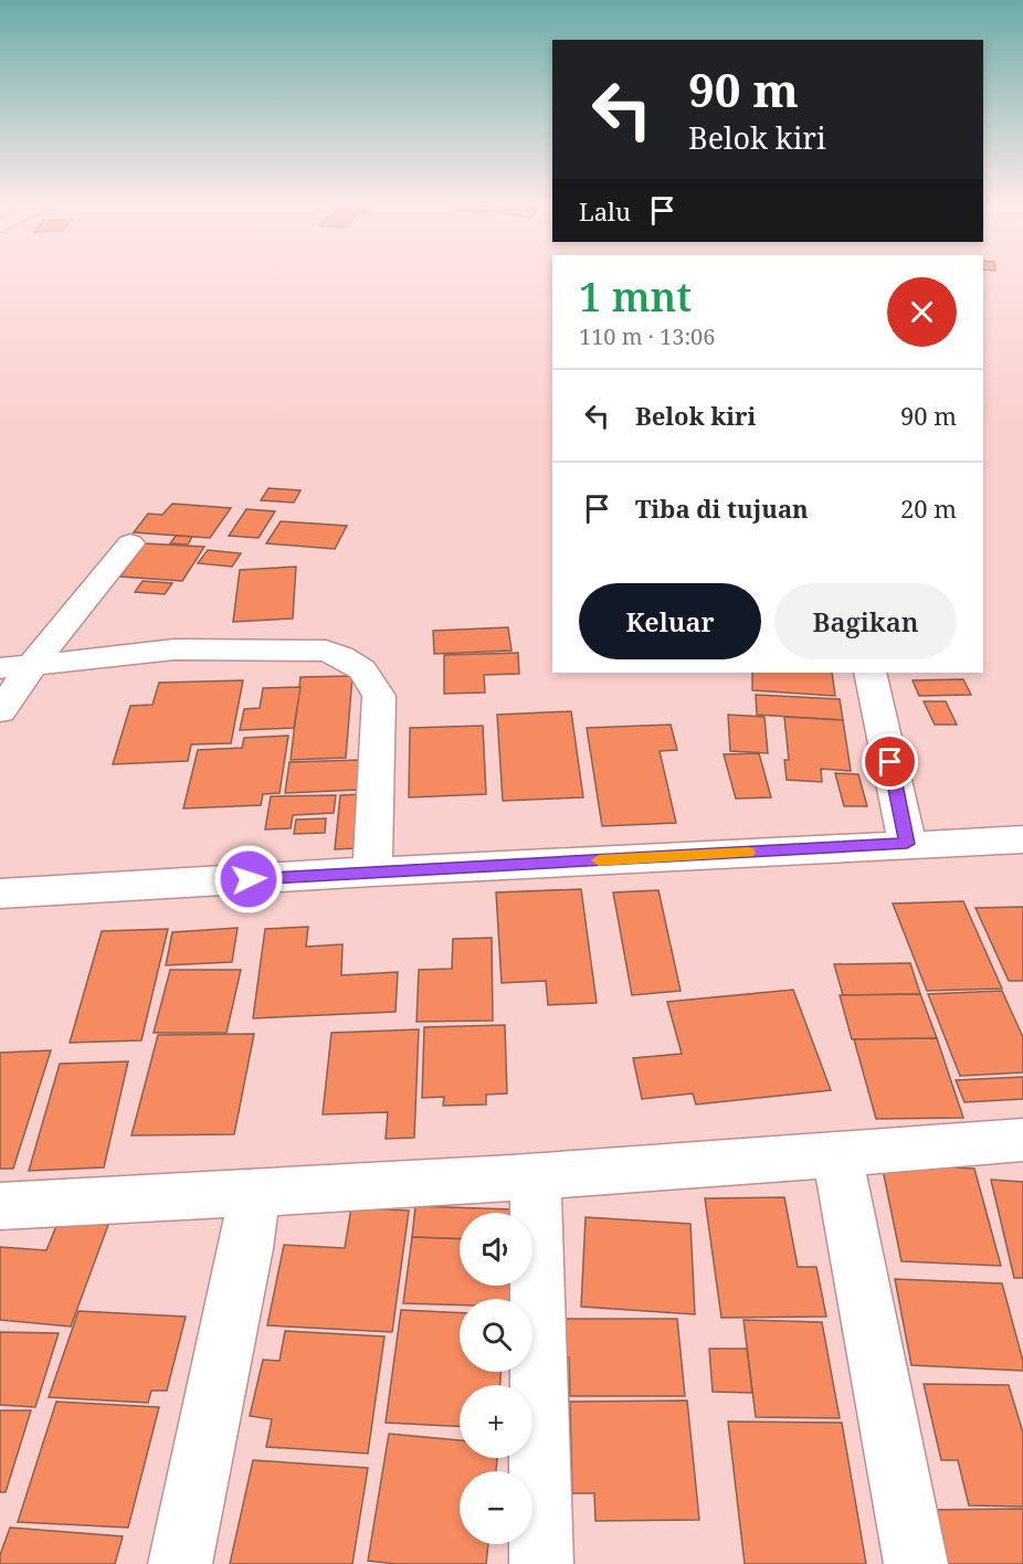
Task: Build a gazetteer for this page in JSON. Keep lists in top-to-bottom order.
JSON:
{
  "page": {
    "turn": ["90 m", "Belok kiri"],
    "then": "Lalu",
    "heading": ["1 mnt", "110 m · 13:06"],
    "list": [
      {
        "name": "Belok kiri",
        "value": "90 m"
      },
      {
        "name": "Tiba di tujuan",
        "value": "20 m"
      }
    ],
    "buttons": ["Keluar", "Bagikan"],
    "map_buttons": ["+", "−"]
  }
}
